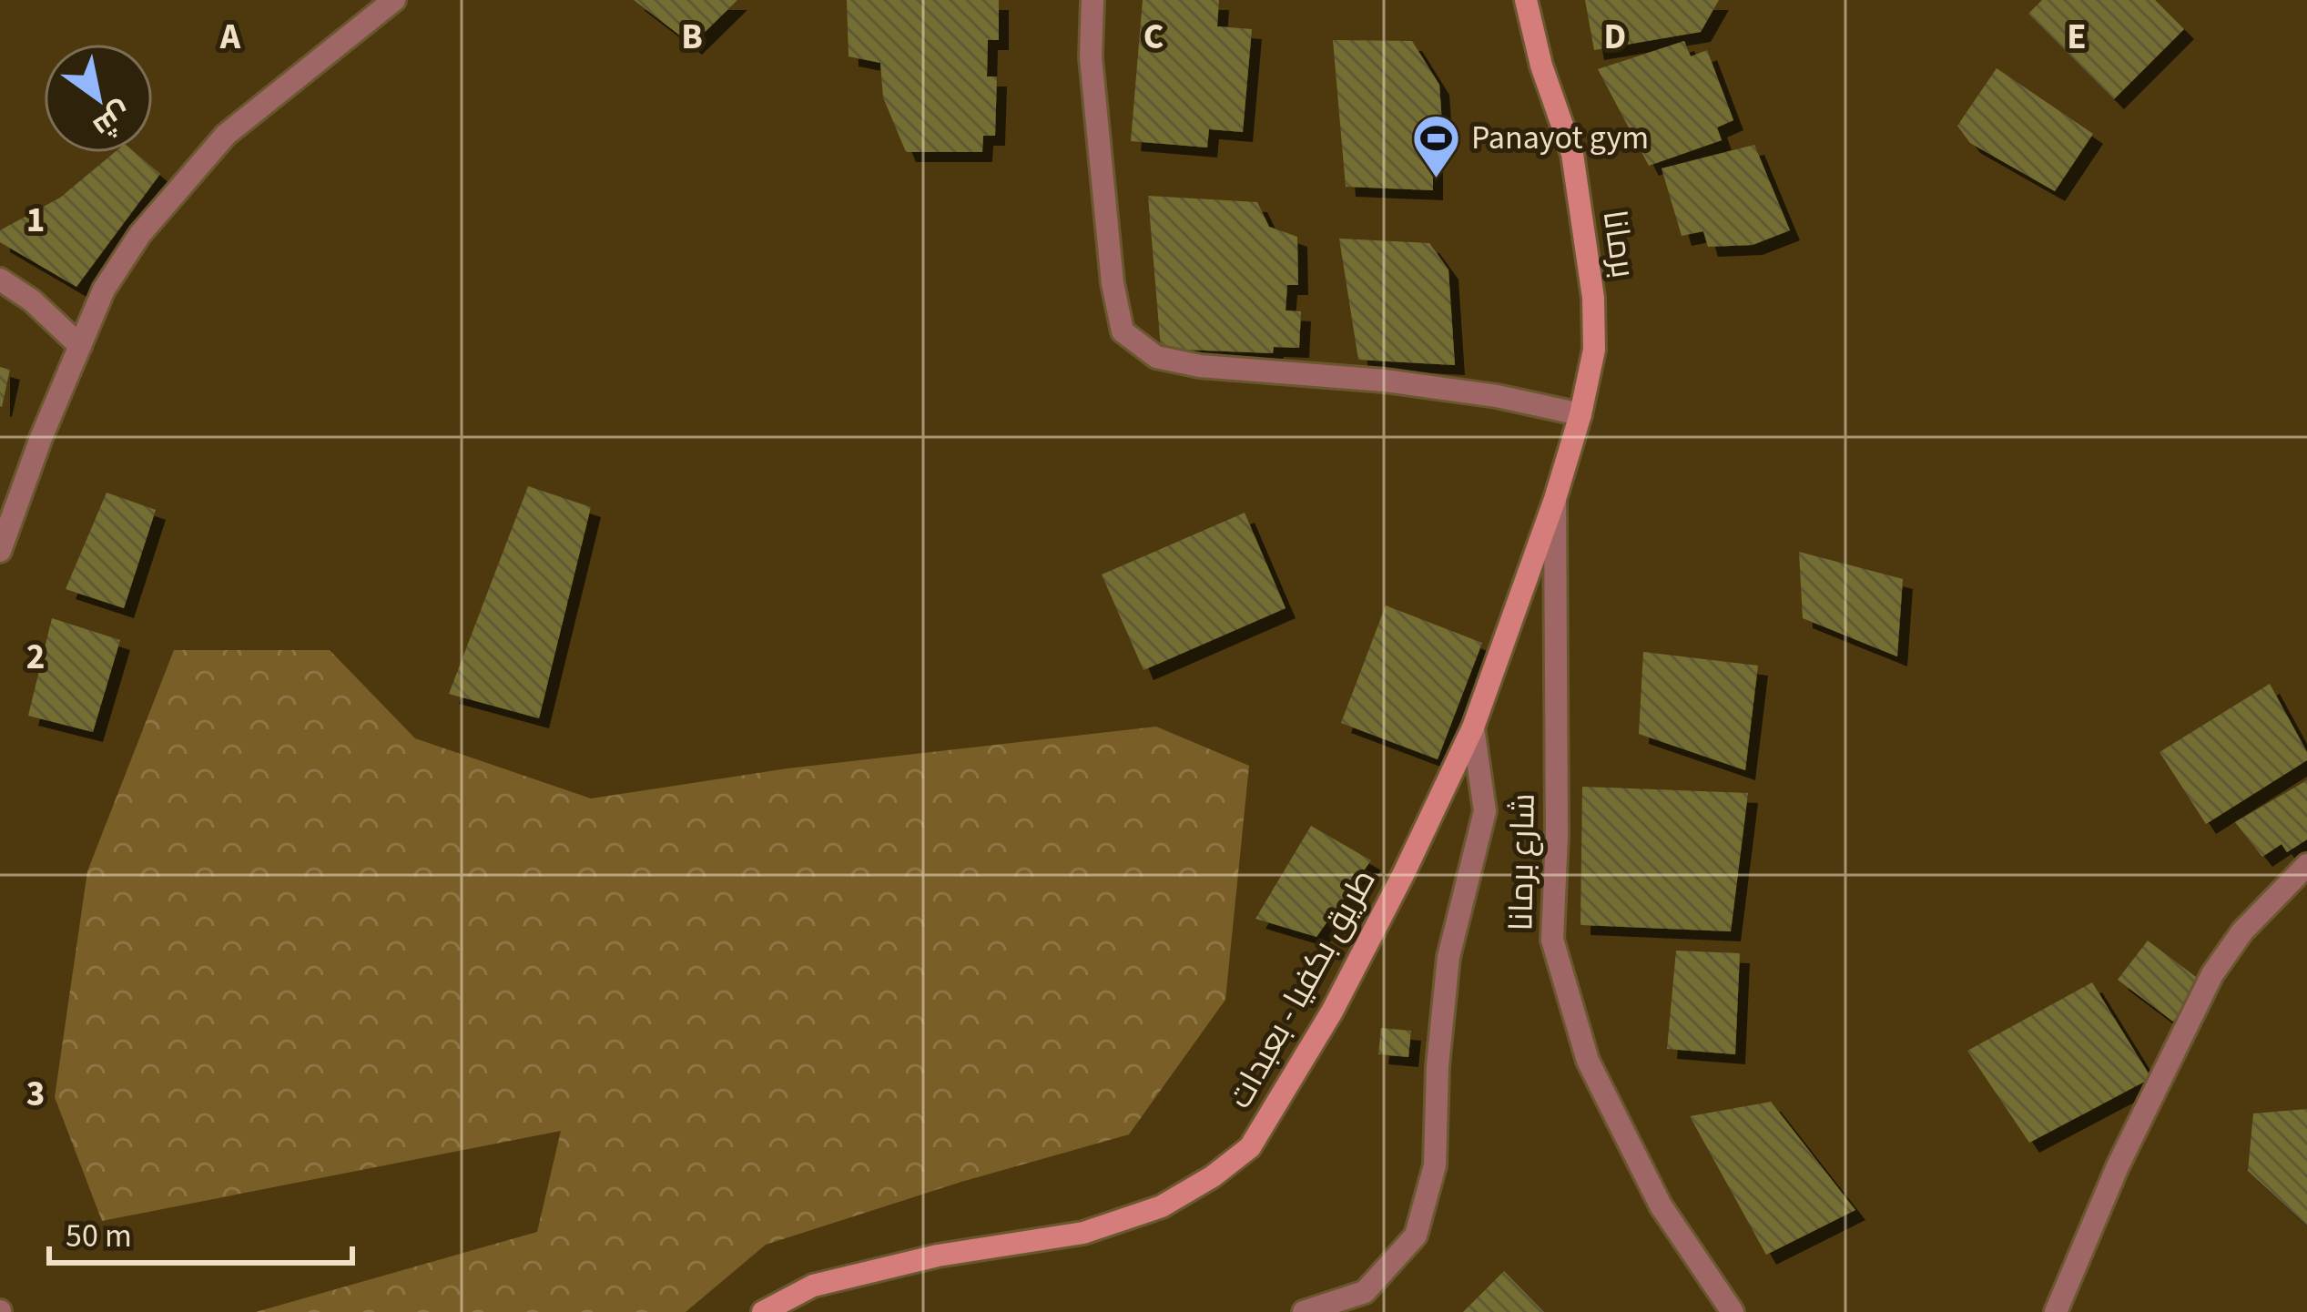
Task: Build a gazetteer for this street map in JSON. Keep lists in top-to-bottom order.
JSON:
{
  "streets": {
    "main road": ["برمانا", "طريق بكفيا - بعبدات"],
    "street": ["شارع برمانا"]
  },
  "crossings": [
    ["برمانا", "شارع برمانا"],
    ["برمانا", "طريق بكفيا - بعبدات"],
    ["شارع برمانا", "طريق بكفيا - بعبدات"]
  ],
  "places": {
    "sports": ["Panayot gym"]
  },
  "scale_bar": "50 m",
  "north": "bottom right",
  "grid": {
    "columns": [
      "A",
      "B",
      "C",
      "D",
      "E"
    ],
    "rows": ["1", "2", "3"]
  }
}
